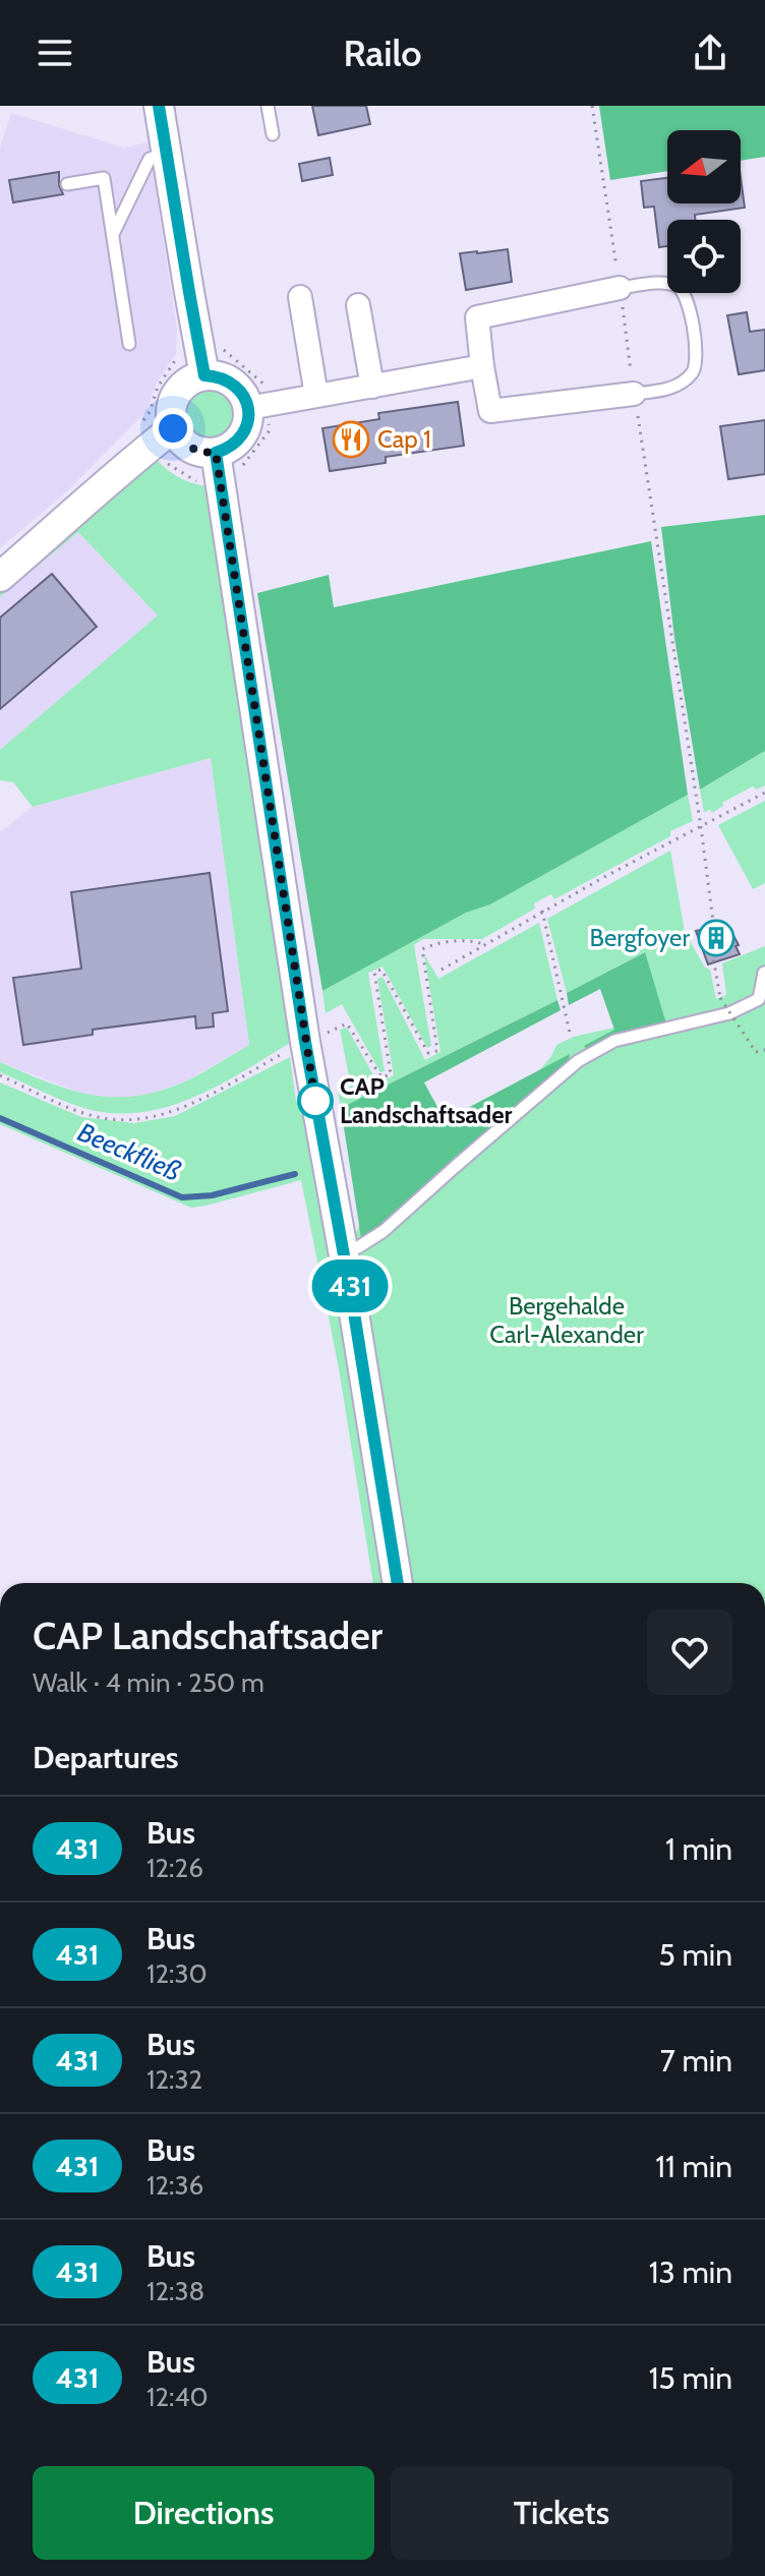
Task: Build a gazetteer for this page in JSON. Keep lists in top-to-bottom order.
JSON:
{
  "water": ["Beeckfließ"],
  "parks": ["Bergehalde Carl-Alexander"],
  "places": {
    "restaurant": ["Cap 1"],
    "building": ["Bergfoyer"],
    "other": ["CAP Landschaftsader"]
  },
  "lines": ["bus line 431"],
  "north": "left",
  "page": {
    "header": "Railo",
    "on_map": "431",
    "heading": [
      ["CAP Landschaftsader", "Walk · 4 min · 250 m"],
      "Departures"
    ],
    "list": [
      {
        "mark": "431",
        "name": "Bus",
        "note": "12:26",
        "value": "1 min"
      },
      {
        "mark": "431",
        "name": "Bus",
        "note": "12:30",
        "value": "5 min"
      },
      {
        "mark": "431",
        "name": "Bus",
        "note": "12:32",
        "value": "7 min"
      },
      {
        "mark": "431",
        "name": "Bus",
        "note": "12:36",
        "value": "11 min"
      },
      {
        "mark": "431",
        "name": "Bus",
        "note": "12:38",
        "value": "13 min"
      },
      {
        "mark": "431",
        "name": "Bus",
        "note": "12:40",
        "value": "15 min"
      }
    ],
    "buttons": ["Directions", "Tickets"]
  }
}
